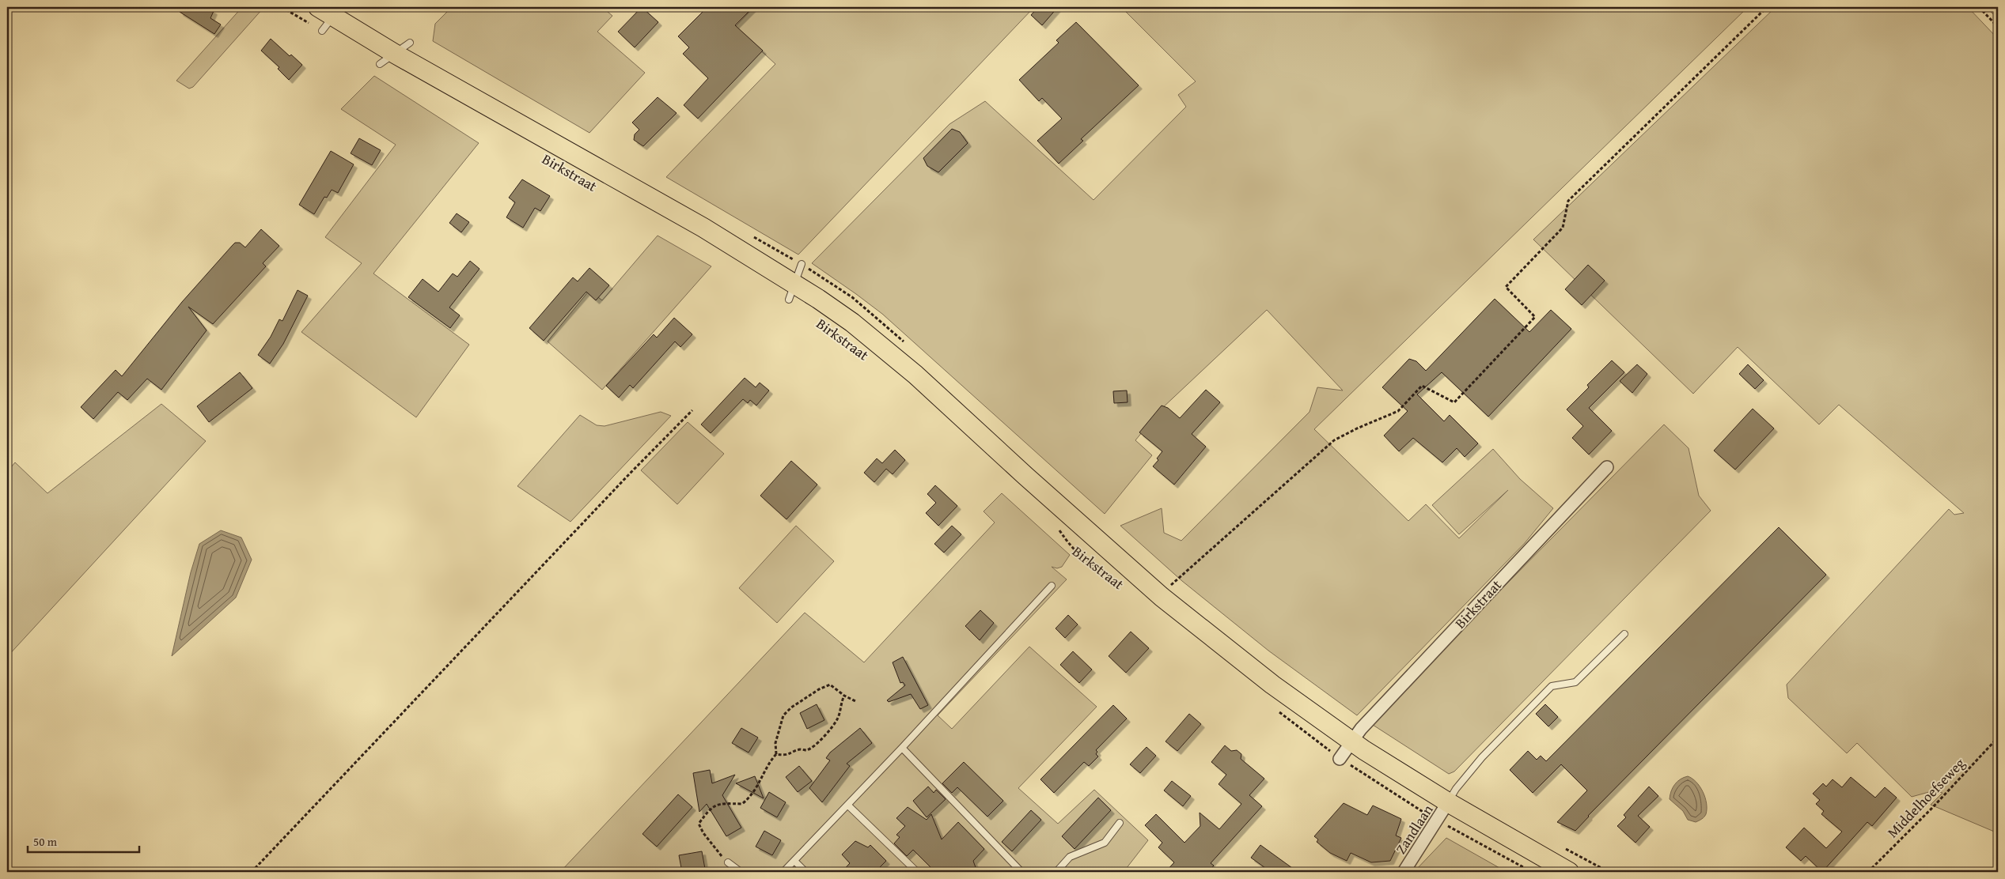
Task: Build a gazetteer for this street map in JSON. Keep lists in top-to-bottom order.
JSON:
{
  "streets": {
    "main road": ["Birkstraat"],
    "street": ["Zandlaan"],
    "path": ["Middelhoefseweg"]
  },
  "crossings": [
    ["Birkstraat", "Zandlaan"]
  ],
  "scale_bar": "50 m"
}
